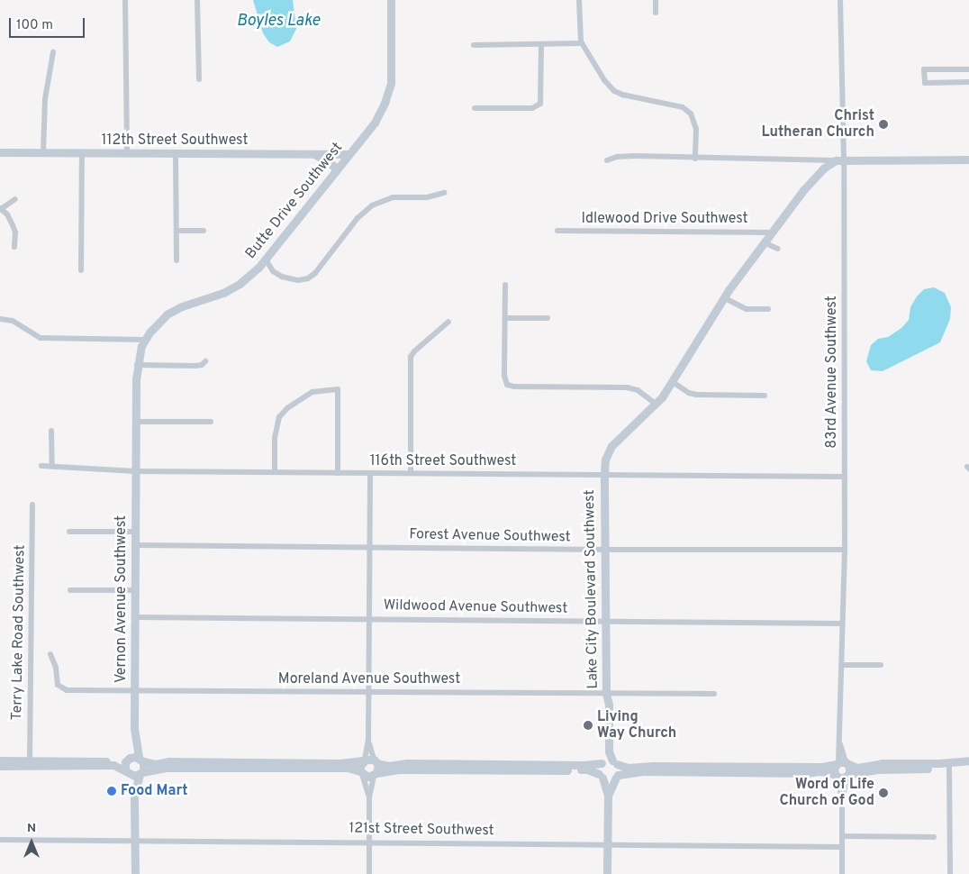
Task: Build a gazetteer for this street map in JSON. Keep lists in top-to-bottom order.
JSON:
{
  "streets": {
    "street": [
      "112th Street Southwest",
      "Butte Drive Southwest",
      "Idlewood Drive Southwest",
      "83rd Avenue Southwest",
      "116th Street Southwest",
      "Forest Avenue Southwest",
      "Lake City Boulevard Southwest",
      "Vernon Avenue Southwest",
      "Wildwood Avenue Southwest",
      "Terry Lake Road Southwest",
      "Moreland Avenue Southwest",
      "121st Street Southwest"
    ]
  },
  "crossings": [
    ["112th Street Southwest", "Butte Drive Southwest"],
    ["Butte Drive Southwest", "116th Street Southwest"],
    ["Butte Drive Southwest", "Vernon Avenue Southwest"],
    ["83rd Avenue Southwest", "116th Street Southwest"],
    ["83rd Avenue Southwest", "Forest Avenue Southwest"],
    ["83rd Avenue Southwest", "Wildwood Avenue Southwest"],
    ["116th Street Southwest", "Lake City Boulevard Southwest"],
    ["116th Street Southwest", "Vernon Avenue Southwest"],
    ["Forest Avenue Southwest", "Lake City Boulevard Southwest"],
    ["Forest Avenue Southwest", "Vernon Avenue Southwest"],
    ["Lake City Boulevard Southwest", "Wildwood Avenue Southwest"],
    ["Lake City Boulevard Southwest", "Moreland Avenue Southwest"],
    ["Vernon Avenue Southwest", "Wildwood Avenue Southwest"],
    ["Vernon Avenue Southwest", "Moreland Avenue Southwest"]
  ],
  "water": ["Boyles Lake"],
  "places": [
    "Christ Lutheran Church",
    "Living Way Church",
    "Food Mart",
    "Word of Life Church of God"
  ],
  "scale_bar": "100 m",
  "north": "top"
}
